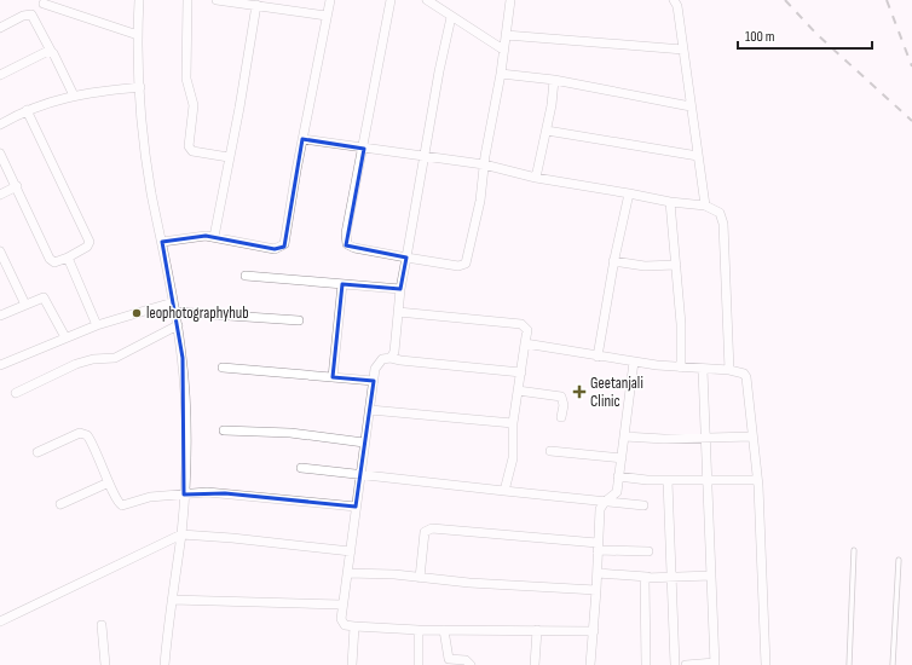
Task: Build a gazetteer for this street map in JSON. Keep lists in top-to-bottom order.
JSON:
{
  "places": {
    "other": ["leophotographyhub"],
    "health": ["Geetanjali Clinic"]
  },
  "scale_bar": "100 m"
}
